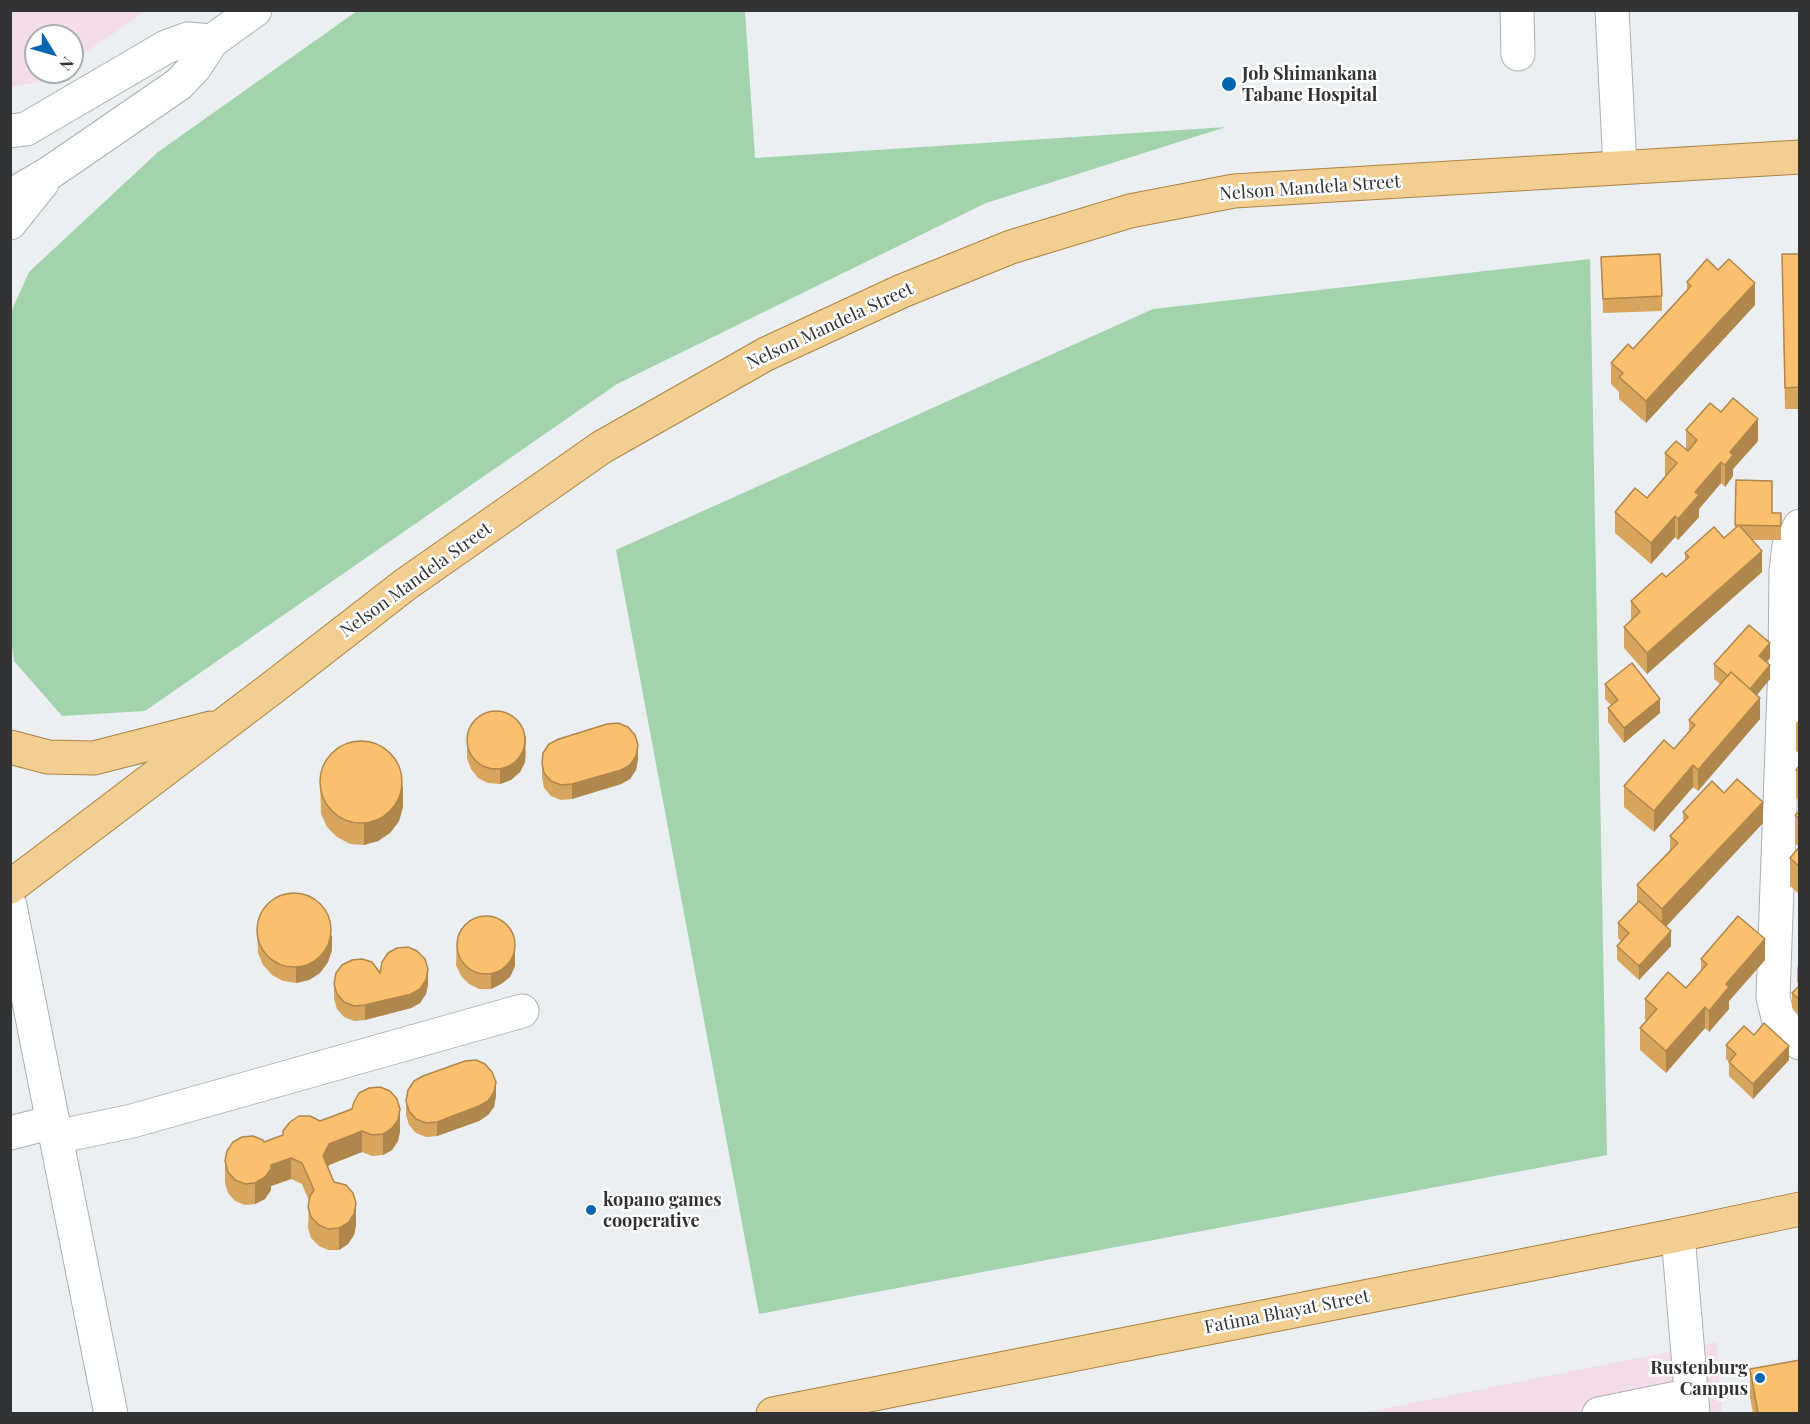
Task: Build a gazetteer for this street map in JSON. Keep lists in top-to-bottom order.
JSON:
{
  "streets": {
    "main road": ["Nelson Mandela Street", "Fatima Bhayat Street"]
  },
  "places": ["Job Shimankana Tabane Hospital", "kopano games cooperative", "Rustenburg Campus"],
  "north": "bottom right"
}
